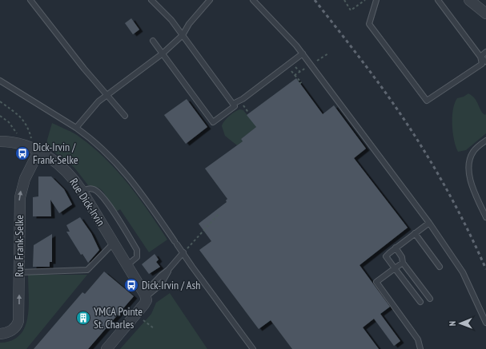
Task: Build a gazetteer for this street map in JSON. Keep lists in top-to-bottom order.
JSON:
{
  "streets": {
    "street": ["Rue Dick-Irvin", "Rue Frank-Selke"]
  },
  "crossings": [
    ["Rue Dick-Irvin", "Rue Frank-Selke"]
  ],
  "one_way": ["Rue Frank-Selke"],
  "places": {
    "bus stop": ["Dick-Irvin / Frank-Selke", "Dick-Irvin / Ash"],
    "building": ["YMCA Pointe St. Charles"]
  },
  "north": "left"
}
